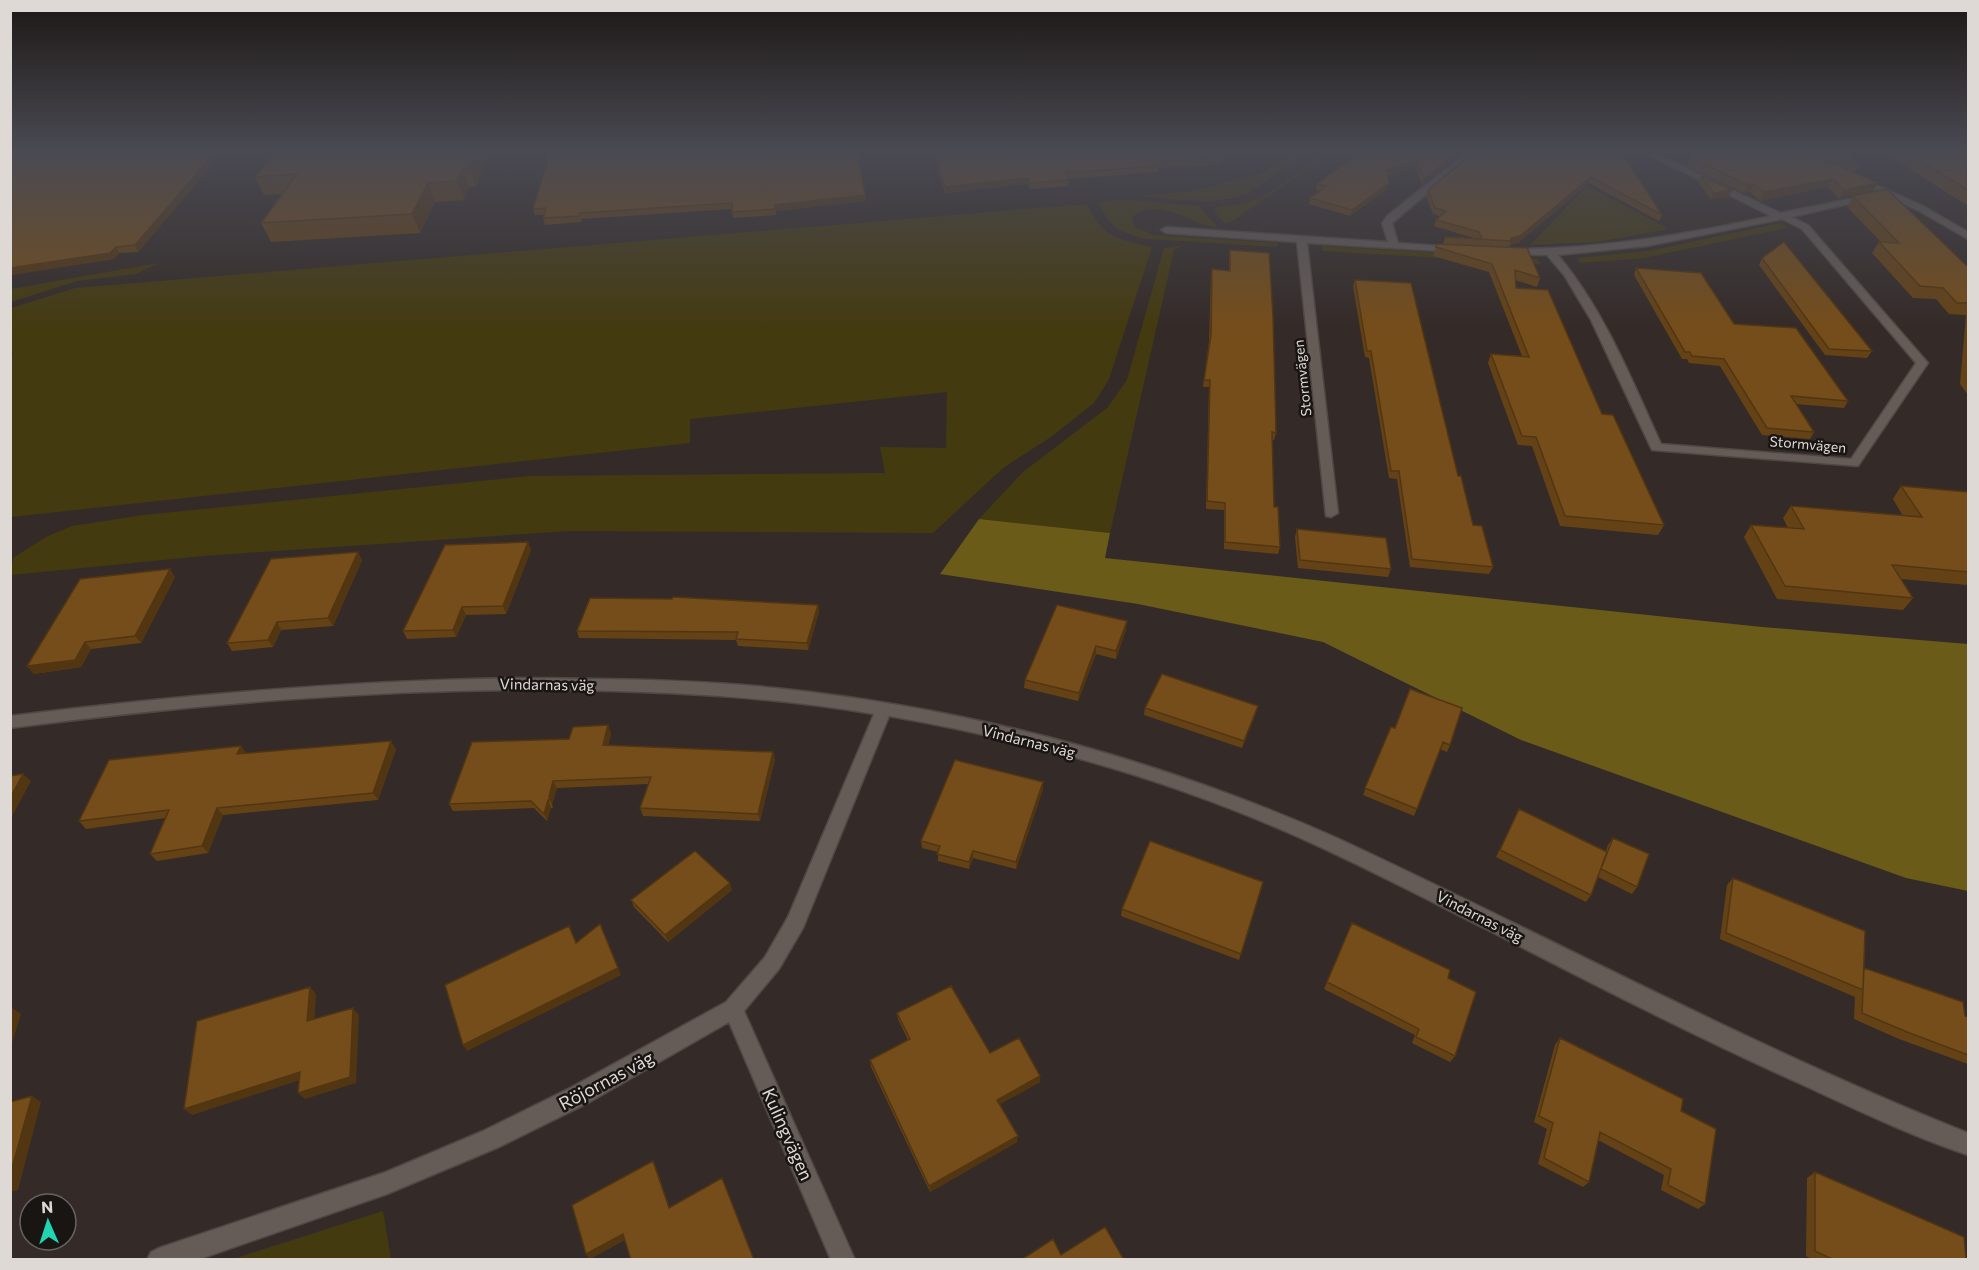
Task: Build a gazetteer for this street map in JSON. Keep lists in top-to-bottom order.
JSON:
{
  "streets": {
    "street": [
      "Stormvägen",
      "Vindarnas väg",
      "Röjornas väg",
      "Kulingvägen"
    ]
  },
  "crossings": [
    ["Vindarnas väg", "Röjornas väg"],
    ["Röjornas väg", "Kulingvägen"]
  ],
  "north": "top"
}
